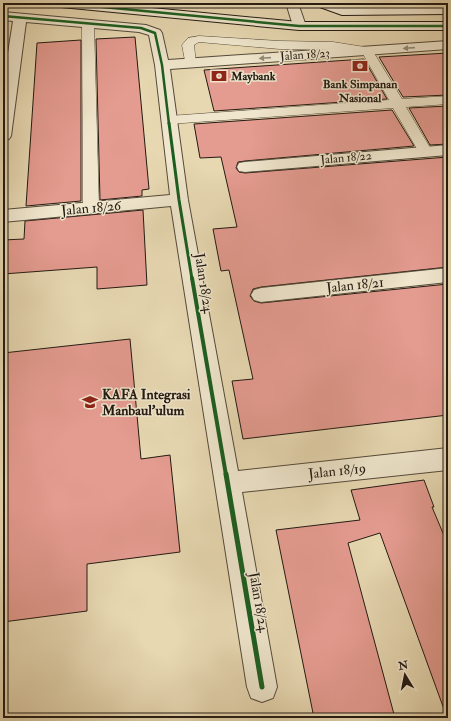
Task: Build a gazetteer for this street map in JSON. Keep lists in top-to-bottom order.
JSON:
{
  "streets": {
    "street": [
      "Jalan 18/23",
      "Jalan 18/22",
      "Jalan 18/26",
      "Jalan 18/24",
      "Jalan 18/21",
      "Jalan 18/19"
    ]
  },
  "crossings": [
    ["Jalan 18/23", "Jalan 18/24"],
    ["Jalan 18/26", "Jalan 18/24"],
    ["Jalan 18/24", "Jalan 18/19"]
  ],
  "places": {
    "bank": ["Bank Simpanan Nasional", "Maybank"],
    "school or university": ["KAFA Integrasi Manbaul'ulum"]
  },
  "north": "top"
}
